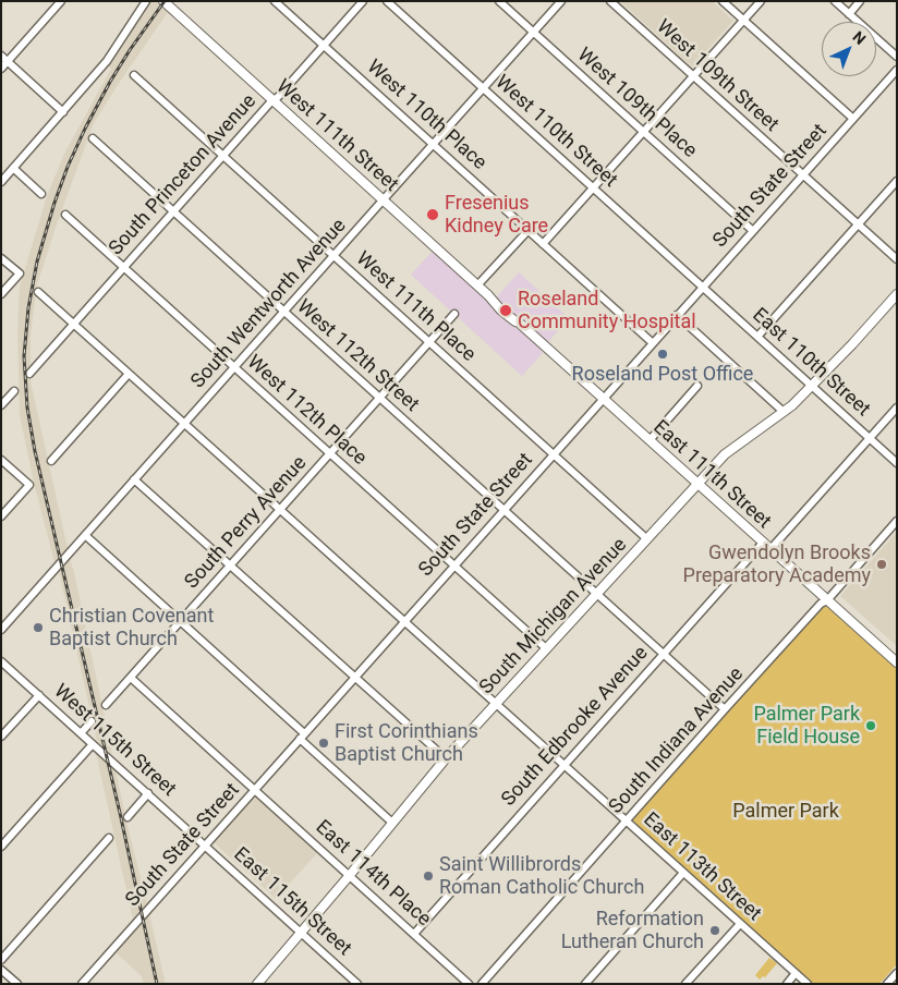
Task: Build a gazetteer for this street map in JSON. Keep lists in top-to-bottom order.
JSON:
{
  "streets": {
    "main road": ["West 111th Street", "East 111th Street", "South Michigan Avenue"],
    "street": [
      "West 109th Street",
      "West 109th Place",
      "West 110th Place",
      "West 110th Street",
      "South Princeton Avenue",
      "South State Street",
      "South Wentworth Avenue",
      "West 111th Place",
      "West 112th Street",
      "East 110th Street",
      "West 112th Place",
      "South Perry Avenue",
      "South Edbrooke Avenue",
      "West 115th Street",
      "South Indiana Avenue",
      "East 113th Street",
      "East 114th Place",
      "East 115th Street"
    ]
  },
  "crossings": [
    ["West 109th Street", "South State Street"],
    ["West 109th Place", "South State Street"],
    ["West 109th Place", "South Wentworth Avenue"],
    ["West 110th Place", "South Princeton Avenue"],
    ["West 110th Place", "South State Street"],
    ["West 110th Place", "South Wentworth Avenue"],
    ["West 110th Street", "South State Street"],
    ["West 110th Street", "South Wentworth Avenue"],
    ["West 110th Street", "East 110th Street"],
    ["West 111th Street", "South Princeton Avenue"],
    ["West 111th Street", "South State Street"],
    ["West 111th Street", "South Wentworth Avenue"],
    ["West 111th Street", "East 111th Street"],
    ["South Princeton Avenue", "West 111th Place"],
    ["South Princeton Avenue", "West 112th Street"],
    ["South Princeton Avenue", "West 112th Place"],
    ["South Princeton Avenue", "East 113th Street"],
    ["South State Street", "West 111th Place"],
    ["South State Street", "West 112th Street"],
    ["South State Street", "East 110th Street"],
    ["South State Street", "West 112th Place"],
    ["South State Street", "East 111th Street"],
    ["South State Street", "West 115th Street"],
    ["South State Street", "East 113th Street"],
    ["South State Street", "East 114th Place"],
    ["South State Street", "East 115th Street"],
    ["South Wentworth Avenue", "West 111th Place"],
    ["South Wentworth Avenue", "West 112th Street"],
    ["South Wentworth Avenue", "West 112th Place"],
    ["South Wentworth Avenue", "East 113th Street"],
    ["West 111th Place", "South Perry Avenue"],
    ["West 111th Place", "South Michigan Avenue"],
    ["West 112th Street", "South Perry Avenue"],
    ["West 112th Street", "South Michigan Avenue"],
    ["West 112th Street", "South Edbrooke Avenue"],
    ["West 112th Street", "South Indiana Avenue"],
    ["East 110th Street", "South Michigan Avenue"],
    ["West 112th Place", "South Perry Avenue"],
    ["West 112th Place", "South Michigan Avenue"],
    ["East 111th Street", "South Michigan Avenue"],
    ["East 111th Street", "South Edbrooke Avenue"],
    ["East 111th Street", "South Indiana Avenue"],
    ["South Perry Avenue", "East 113th Street"],
    ["South Perry Avenue", "East 114th Place"],
    ["South Michigan Avenue", "East 113th Street"],
    ["South Michigan Avenue", "East 114th Place"],
    ["South Michigan Avenue", "East 115th Street"],
    ["South Edbrooke Avenue", "East 113th Street"],
    ["South Edbrooke Avenue", "East 114th Place"],
    ["West 115th Street", "East 115th Street"],
    ["South Indiana Avenue", "East 113th Street"]
  ],
  "parks": ["Palmer Park"],
  "places": [
    "Fresenius Kidney Care",
    "Roseland Community Hospital",
    "Roseland Post Office",
    "Gwendolyn Brooks Preparatory Academy",
    "Christian Covenant Baptist Church",
    "Palmer Park Field House",
    "First Corinthians Baptist Church",
    "Saint Willibrords Roman Catholic Church",
    "Reformation Lutheran Church"
  ],
  "north": "top right"
}
